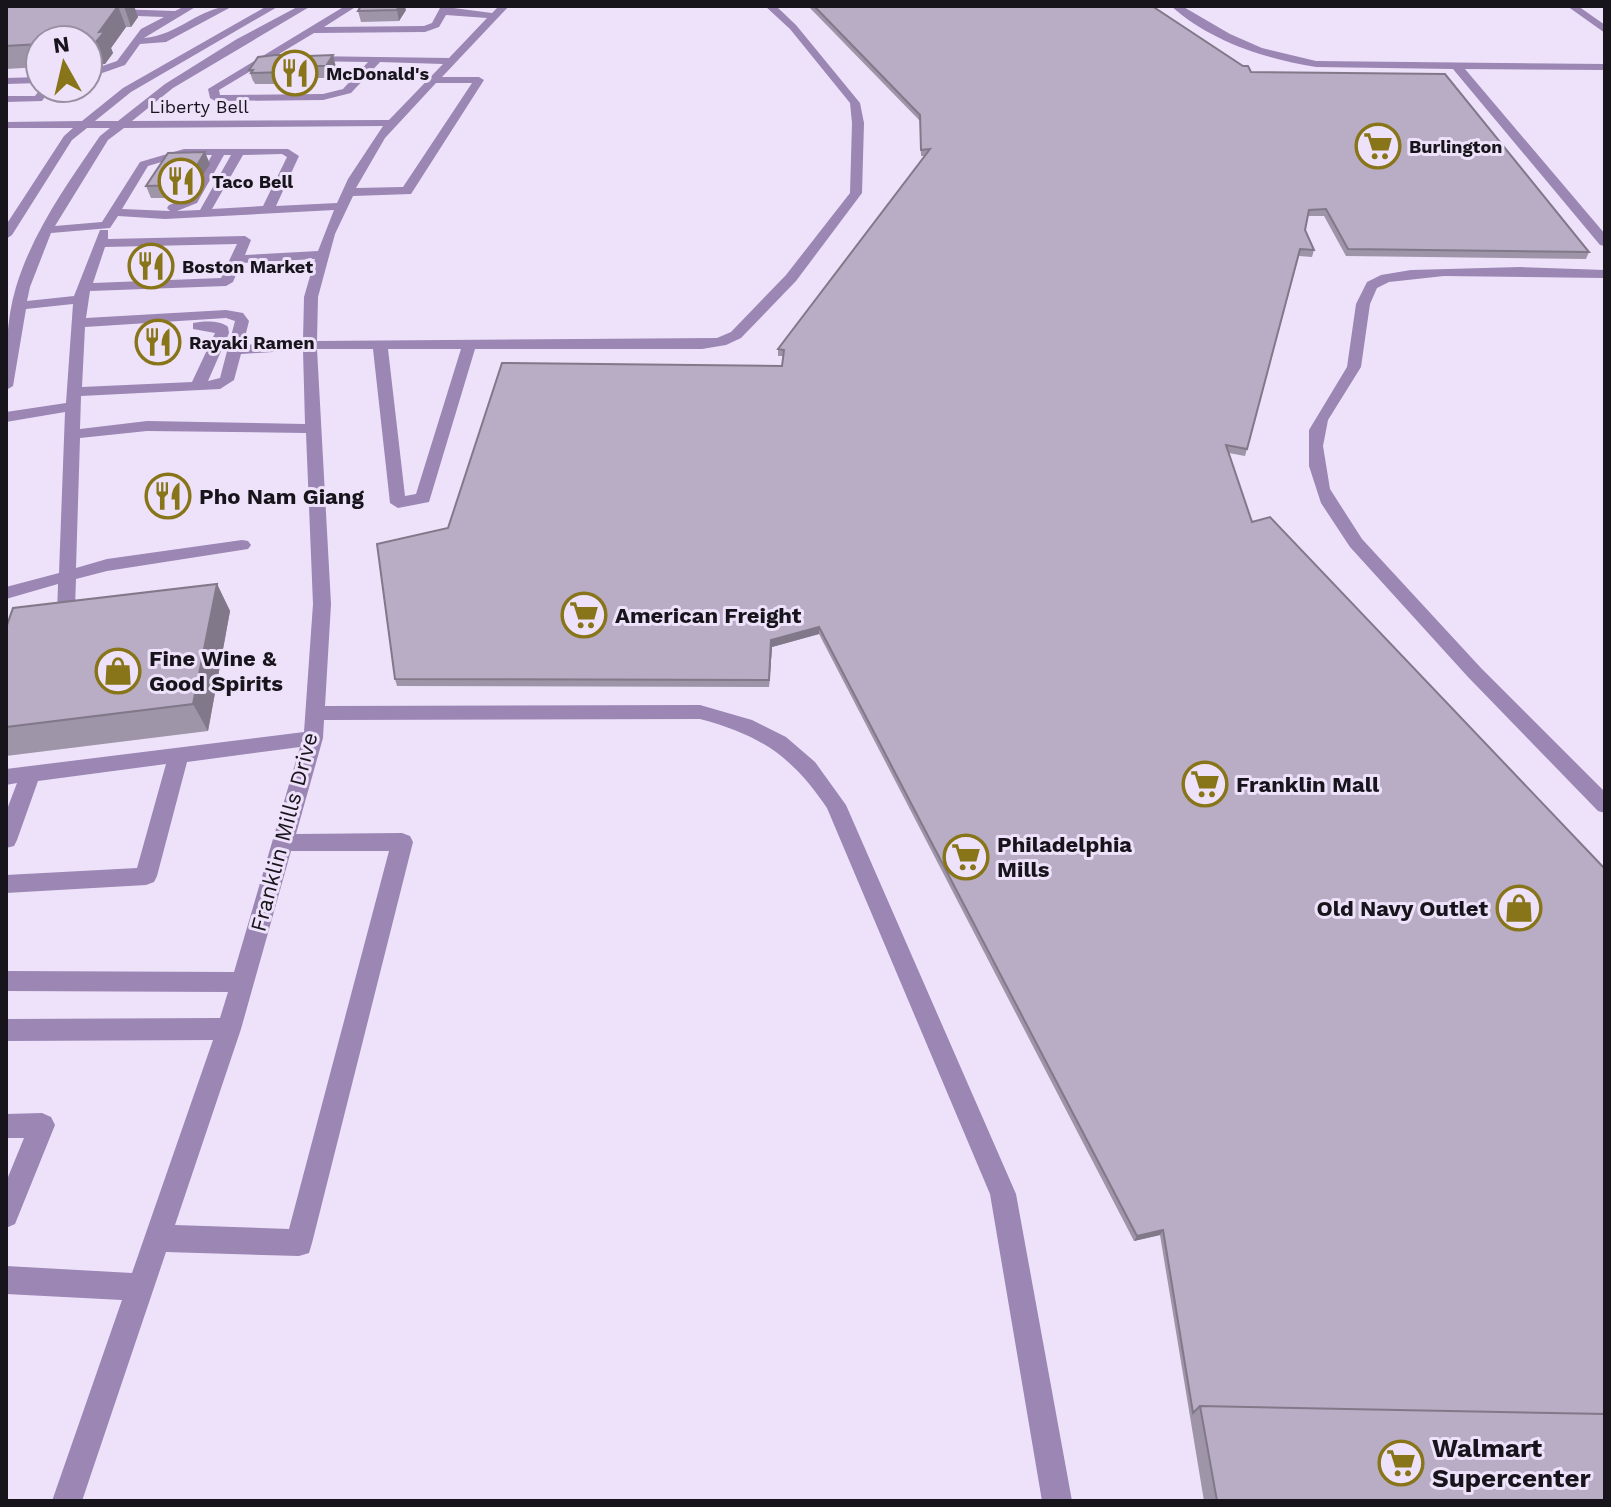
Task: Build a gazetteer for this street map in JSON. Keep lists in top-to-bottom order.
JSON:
{
  "streets": {
    "street": ["Liberty Bell", "Franklin Mills Drive"]
  },
  "crossings": [
    ["Liberty Bell", "Franklin Mills Drive"]
  ],
  "places": {
    "restaurant": [
      "McDonald's",
      "Taco Bell",
      "Boston Market",
      "Rayaki Ramen",
      "Pho Nam Giang"
    ],
    "supermarket": [
      "Burlington",
      "American Freight",
      "Franklin Mall",
      "Philadelphia Mills",
      "Walmart Supercenter"
    ],
    "shop": ["Fine Wine & Good Spirits", "Old Navy Outlet"]
  },
  "north": "top"
}
